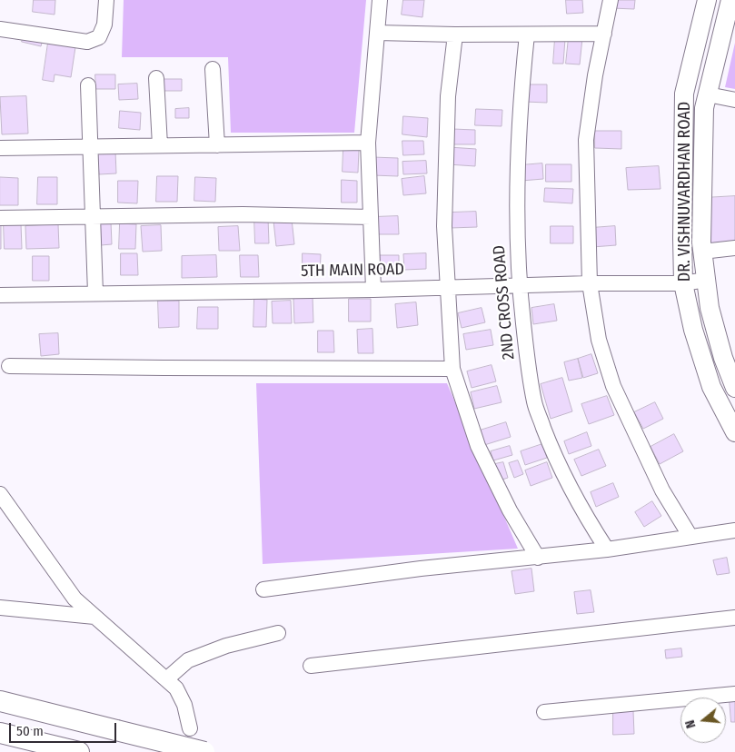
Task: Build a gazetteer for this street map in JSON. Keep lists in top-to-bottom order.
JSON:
{
  "streets": {
    "main road": ["DR. VISHNUVARDHAN ROAD"],
    "street": ["5TH MAIN ROAD", "2ND CROSS ROAD"]
  },
  "crossings": [
    ["DR. VISHNUVARDHAN ROAD", "5TH MAIN ROAD"],
    ["5TH MAIN ROAD", "2ND CROSS ROAD"]
  ],
  "scale_bar": "50 m",
  "north": "left"
}
